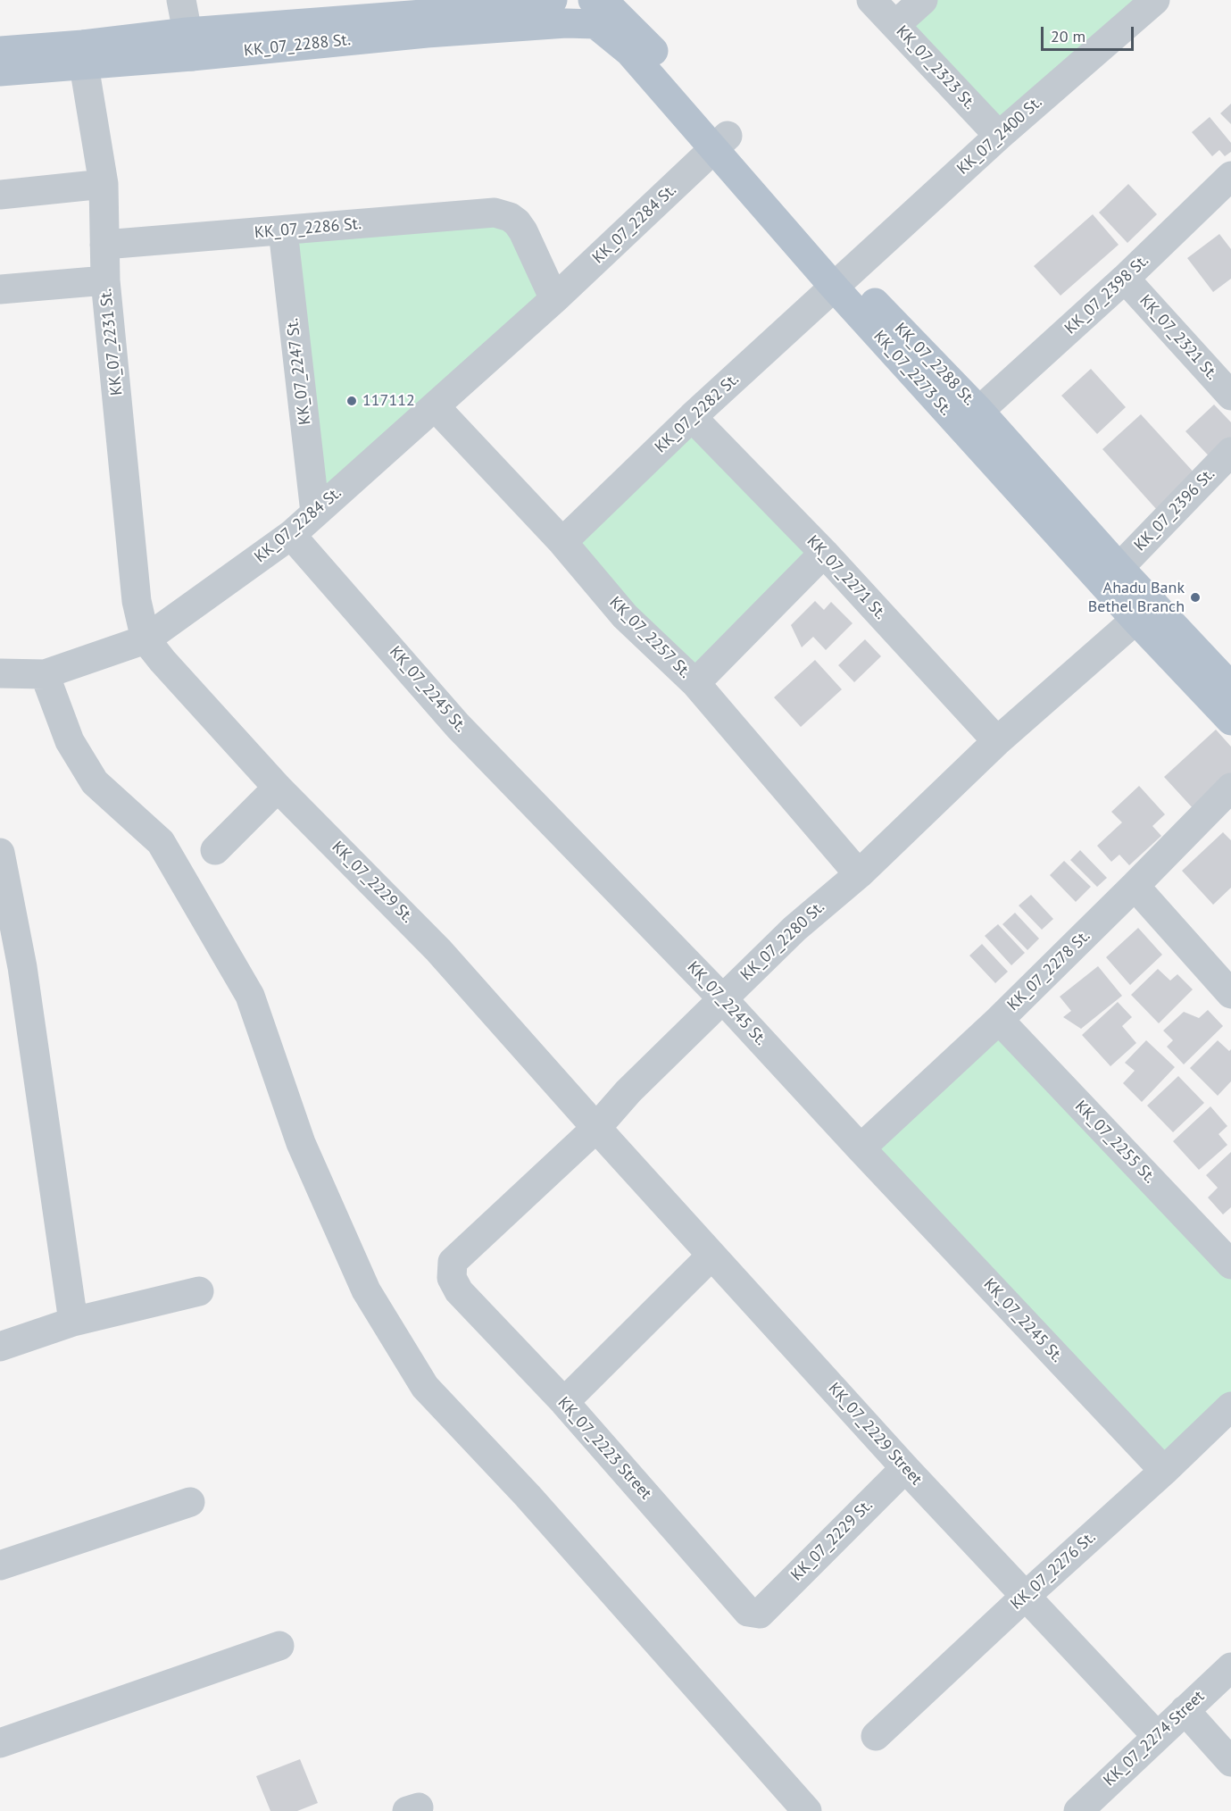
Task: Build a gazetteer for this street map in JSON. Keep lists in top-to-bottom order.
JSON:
{
  "streets": {
    "main road": ["KK_07_2288 St.", "KK_07_2273 St."],
    "street": [
      "KK_07_2323 St.",
      "KK_07_2400 St.",
      "KK_07_2284 St.",
      "KK_07_2286 St.",
      "KK_07_2398 St.",
      "KK_07_2321 St.",
      "KK_07_2231 St.",
      "KK_07_2247 St.",
      "KK_07_2282 St.",
      "KK_07_2396 St.",
      "KK_07_2271 St.",
      "KK_07_2257 St.",
      "KK_07_2245 St.",
      "KK_07_2229 St.",
      "KK_07_2280 St.",
      "KK_07_2278 St.",
      "KK_07_2255 St.",
      "KK_07_2229 Street",
      "KK_07_2223 Street",
      "KK_07_2276 St.",
      "KK_07_2274 Street"
    ]
  },
  "crossings": [
    ["KK_07_2288 St.", "KK_07_2231 St."],
    ["KK_07_2288 St.", "KK_07_2273 St."],
    ["KK_07_2323 St.", "KK_07_2400 St."],
    ["KK_07_2400 St.", "KK_07_2273 St."],
    ["KK_07_2400 St.", "KK_07_2282 St."],
    ["KK_07_2284 St.", "KK_07_2286 St."],
    ["KK_07_2284 St.", "KK_07_2231 St."],
    ["KK_07_2284 St.", "KK_07_2247 St."],
    ["KK_07_2284 St.", "KK_07_2273 St."],
    ["KK_07_2284 St.", "KK_07_2257 St."],
    ["KK_07_2284 St.", "KK_07_2245 St."],
    ["KK_07_2284 St.", "KK_07_2229 St."],
    ["KK_07_2286 St.", "KK_07_2231 St."],
    ["KK_07_2286 St.", "KK_07_2247 St."],
    ["KK_07_2398 St.", "KK_07_2321 St."],
    ["KK_07_2398 St.", "KK_07_2273 St."],
    ["KK_07_2231 St.", "KK_07_2229 St."],
    ["KK_07_2273 St.", "KK_07_2282 St."],
    ["KK_07_2273 St.", "KK_07_2396 St."],
    ["KK_07_2273 St.", "KK_07_2280 St."],
    ["KK_07_2282 St.", "KK_07_2271 St."],
    ["KK_07_2282 St.", "KK_07_2257 St."],
    ["KK_07_2271 St.", "KK_07_2280 St."],
    ["KK_07_2257 St.", "KK_07_2280 St."],
    ["KK_07_2245 St.", "KK_07_2280 St."],
    ["KK_07_2245 St.", "KK_07_2278 St."],
    ["KK_07_2245 St.", "KK_07_2276 St."],
    ["KK_07_2229 St.", "KK_07_2280 St."],
    ["KK_07_2229 St.", "KK_07_2229 Street"],
    ["KK_07_2229 St.", "KK_07_2223 Street"],
    ["KK_07_2280 St.", "KK_07_2229 Street"],
    ["KK_07_2280 St.", "KK_07_2223 Street"],
    ["KK_07_2278 St.", "KK_07_2255 St."],
    ["KK_07_2229 Street", "KK_07_2276 St."],
    ["KK_07_2229 Street", "KK_07_2274 Street"]
  ],
  "places": ["117112", "Ahadu Bank Bethel Branch"],
  "scale_bar": "20 m"
}
